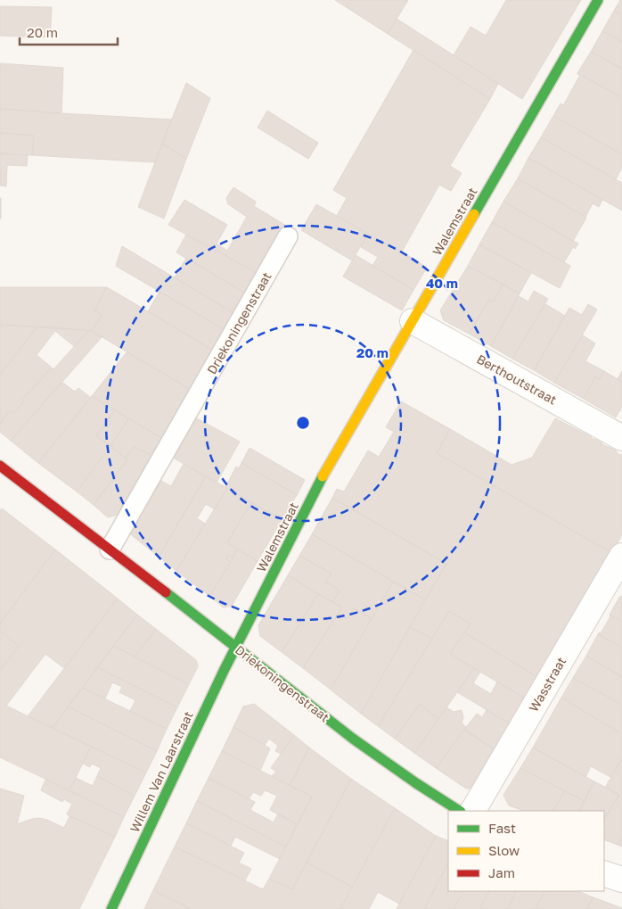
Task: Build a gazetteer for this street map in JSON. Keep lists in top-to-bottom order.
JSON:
{
  "streets": {
    "street": [
      "Walemstraat",
      "Driekoningenstraat",
      "Berthoutstraat",
      "Wasstraat",
      "Willem Van Laarstraat"
    ]
  },
  "crossings": [
    ["Walemstraat", "Driekoningenstraat"],
    ["Walemstraat", "Berthoutstraat"],
    ["Walemstraat", "Willem Van Laarstraat"],
    ["Driekoningenstraat", "Willem Van Laarstraat"]
  ],
  "legend": ["Fast", "Slow", "Jam"],
  "scale_bar": "20 m",
  "rings": ["40 m", "20 m"]
}
